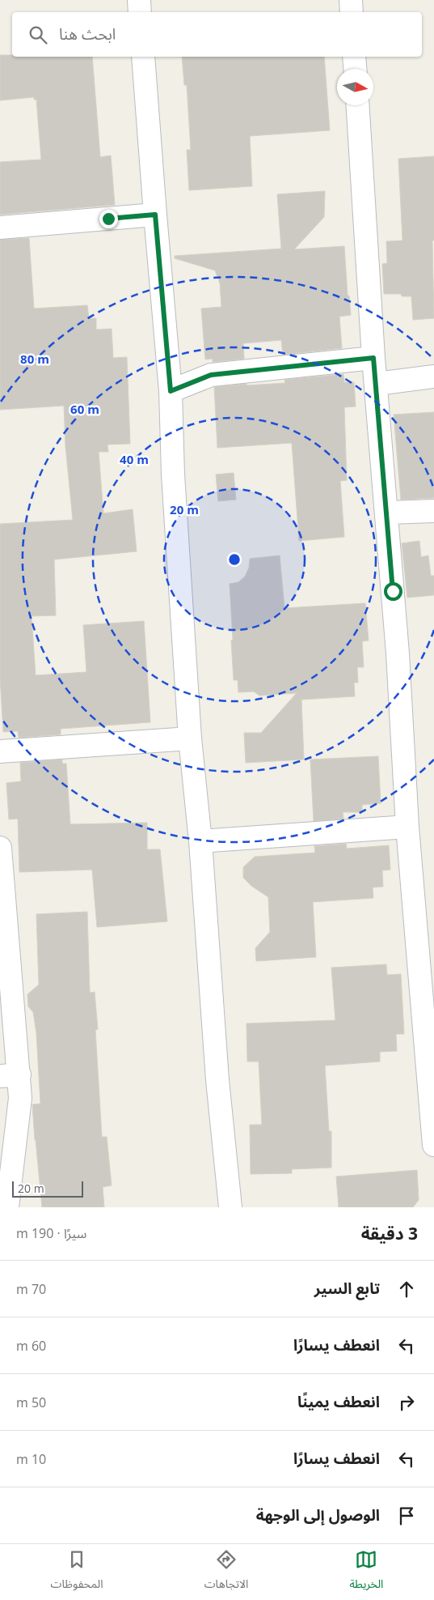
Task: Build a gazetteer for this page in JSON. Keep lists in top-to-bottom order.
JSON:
{
  "scale_bar": "20 m",
  "north": "right",
  "page": {
    "search": "ابحث هنا",
    "scale": "20 m",
    "heading": ["3 دقيقة", "سيرًا · 190 m"],
    "list": [
      ["تابع السير", "70 m"],
      ["انعطف يسارًا", "60 m"],
      ["انعطف يمينًا", "50 m"],
      ["انعطف يسارًا", "10 m"],
      "الوصول إلى الوجهة"
    ],
    "nav": ["الخريطة", "الاتجاهات", "المحفوظات"]
  },
  "rings": [
    "80 m",
    "60 m",
    "40 m",
    "20 m"
  ]
}
